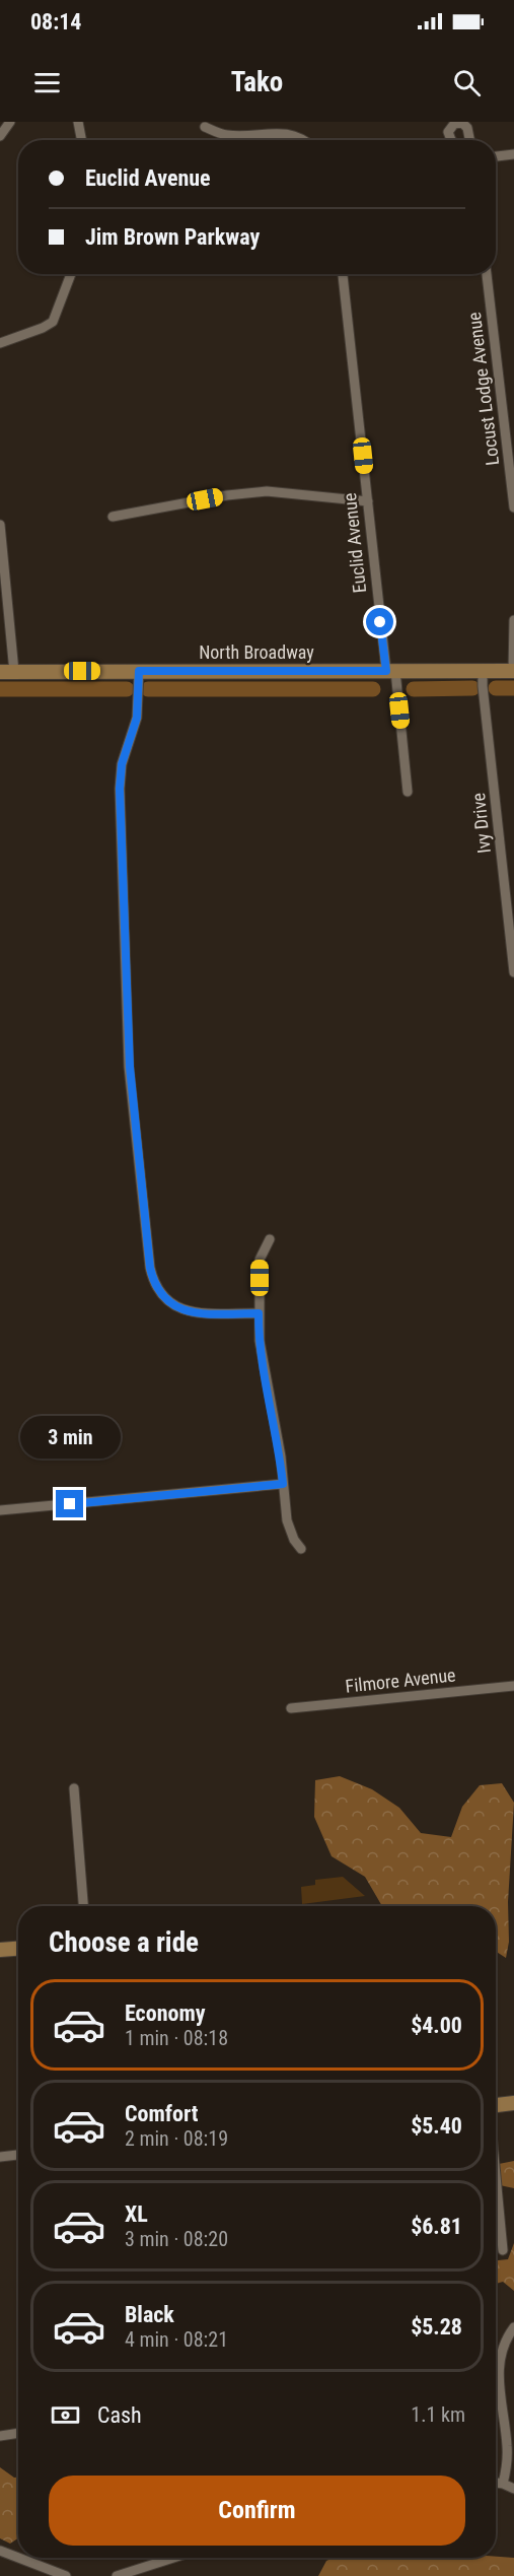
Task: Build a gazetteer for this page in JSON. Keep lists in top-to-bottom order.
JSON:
{
  "streets": {
    "main road": ["North Broadway"],
    "street": [
      "Locust Lodge Avenue",
      "Euclid Avenue",
      "Ivy Drive",
      "Filmore Avenue"
    ]
  },
  "crossings": [
    ["Euclid Avenue", "North Broadway"],
    ["North Broadway", "Ivy Drive"]
  ],
  "page": {
    "status": "08:14",
    "header": "Tako",
    "banner": ["Euclid Avenue", "Jim Brown Parkway"],
    "bubble": "3 min",
    "heading": "Choose a ride",
    "list": [
      {
        "name": "Economy",
        "note": "1 min · 08:18",
        "value": "$4.00"
      },
      {
        "name": "Comfort",
        "note": "2 min · 08:19",
        "value": "$5.40"
      },
      {
        "name": "XL",
        "note": "3 min · 08:20",
        "value": "$6.81"
      },
      {
        "name": "Black",
        "note": "4 min · 08:21",
        "value": "$5.28"
      }
    ],
    "pay": ["Cash", "1.1 km"],
    "buttons": "Confirm"
  }
}
